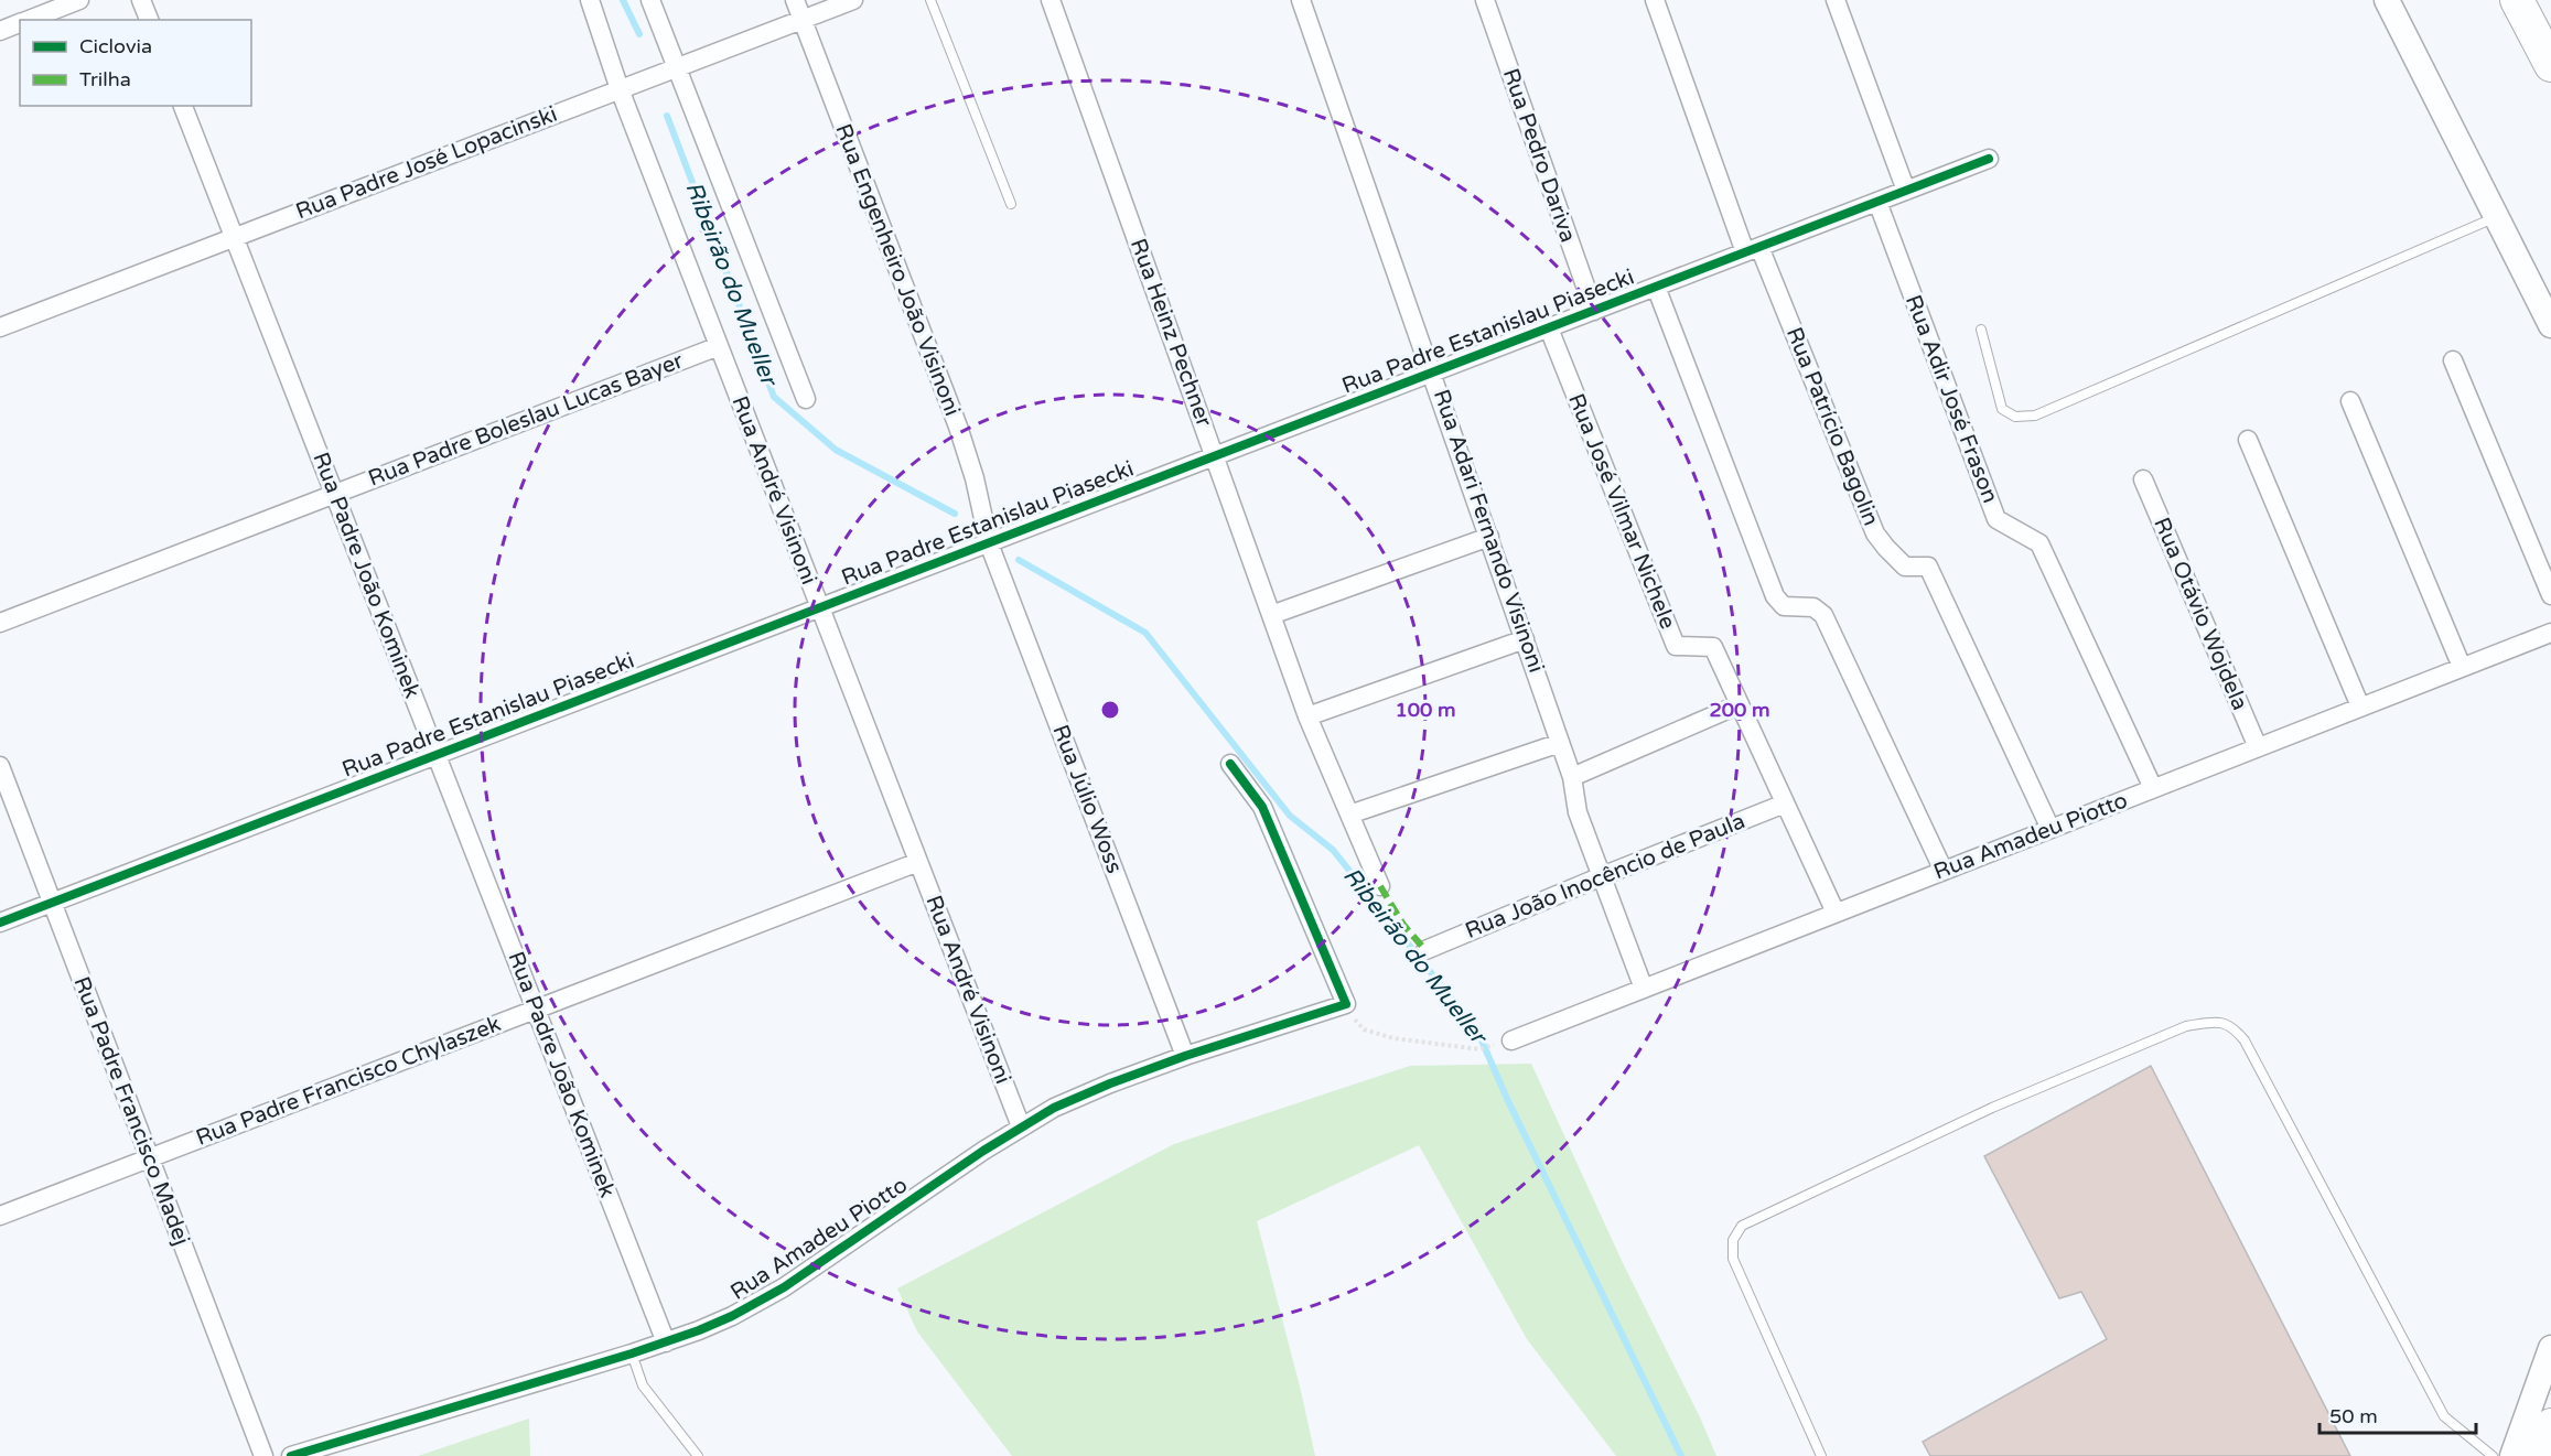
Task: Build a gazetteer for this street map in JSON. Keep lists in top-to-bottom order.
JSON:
{
  "streets": {
    "street": [
      "Rua Pedro Dariva",
      "Rua Padre José Lopacinski",
      "Rua Engenheiro João Visinoni",
      "Rua Padre Estanislau Piasecki",
      "Rua Heinz Pechner",
      "Rua Adir José Frason",
      "Rua Padre Boleslau Lucas Bayer",
      "Rua Patrício Bagolin",
      "Rua André Visinoni",
      "Rua José Vilmar Nichele",
      "Rua Adari Fernando Visinoni",
      "Rua Padre João Kominek",
      "Rua Otávio Wojdela",
      "Rua Júlio Woss",
      "Rua Amadeu Piotto",
      "Rua João Inocêncio de Paula",
      "Rua Padre Francisco Chylaszek",
      "Rua Padre Francisco Madej"
    ]
  },
  "crossings": [
    ["Rua Pedro Dariva", "Rua Padre Estanislau Piasecki"],
    ["Rua Padre José Lopacinski", "Rua Engenheiro João Visinoni"],
    ["Rua Padre José Lopacinski", "Rua André Visinoni"],
    ["Rua Padre José Lopacinski", "Rua Padre João Kominek"],
    ["Rua Engenheiro João Visinoni", "Rua Padre Estanislau Piasecki"],
    ["Rua Engenheiro João Visinoni", "Rua Júlio Woss"],
    ["Rua Padre Estanislau Piasecki", "Rua Heinz Pechner"],
    ["Rua Padre Estanislau Piasecki", "Rua Adir José Frason"],
    ["Rua Padre Estanislau Piasecki", "Rua Patrício Bagolin"],
    ["Rua Padre Estanislau Piasecki", "Rua André Visinoni"],
    ["Rua Padre Estanislau Piasecki", "Rua José Vilmar Nichele"],
    ["Rua Padre Estanislau Piasecki", "Rua Adari Fernando Visinoni"],
    ["Rua Padre Estanislau Piasecki", "Rua Padre João Kominek"],
    ["Rua Padre Estanislau Piasecki", "Rua Júlio Woss"],
    ["Rua Padre Estanislau Piasecki", "Rua Padre Francisco Madej"],
    ["Rua Adir José Frason", "Rua Amadeu Piotto"],
    ["Rua Padre Boleslau Lucas Bayer", "Rua André Visinoni"],
    ["Rua Padre Boleslau Lucas Bayer", "Rua Padre João Kominek"],
    ["Rua Patrício Bagolin", "Rua Amadeu Piotto"],
    ["Rua André Visinoni", "Rua Amadeu Piotto"],
    ["Rua André Visinoni", "Rua Padre Francisco Chylaszek"],
    ["Rua José Vilmar Nichele", "Rua Amadeu Piotto"],
    ["Rua José Vilmar Nichele", "Rua João Inocêncio de Paula"],
    ["Rua Adari Fernando Visinoni", "Rua Amadeu Piotto"],
    ["Rua Adari Fernando Visinoni", "Rua João Inocêncio de Paula"],
    ["Rua Padre João Kominek", "Rua Amadeu Piotto"],
    ["Rua Padre João Kominek", "Rua Padre Francisco Chylaszek"],
    ["Rua Otávio Wojdela", "Rua Amadeu Piotto"],
    ["Rua Júlio Woss", "Rua Amadeu Piotto"],
    ["Rua Padre Francisco Chylaszek", "Rua Padre Francisco Madej"]
  ],
  "water": ["Ribeirão do Mueller"],
  "legend": ["Ciclovia", "Trilha"],
  "scale_bar": "50 m",
  "rings": ["100 m", "200 m"]
}
